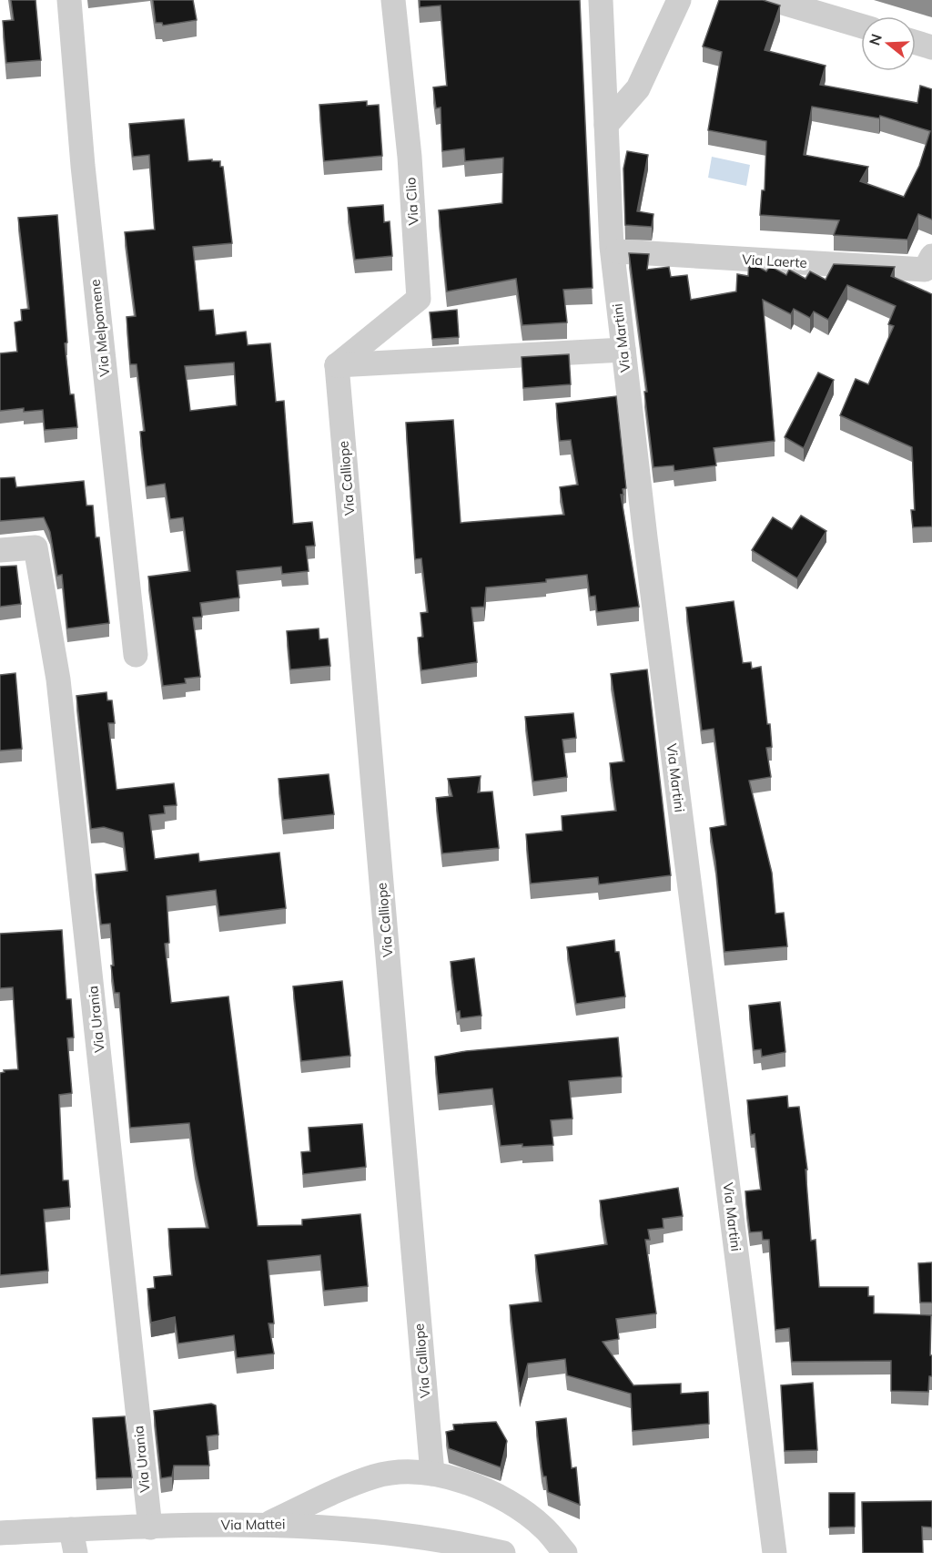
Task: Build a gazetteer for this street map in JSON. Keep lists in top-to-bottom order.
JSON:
{
  "streets": {
    "street": [
      "Via Clio",
      "Via Laerte",
      "Via Melpomene",
      "Via Martini",
      "Via Calliope",
      "Via Urania",
      "Via Mattei"
    ]
  },
  "crossings": [
    ["Via Clio", "Via Calliope"],
    ["Via Laerte", "Via Martini"],
    ["Via Urania", "Via Mattei"]
  ],
  "north": "left"
}
